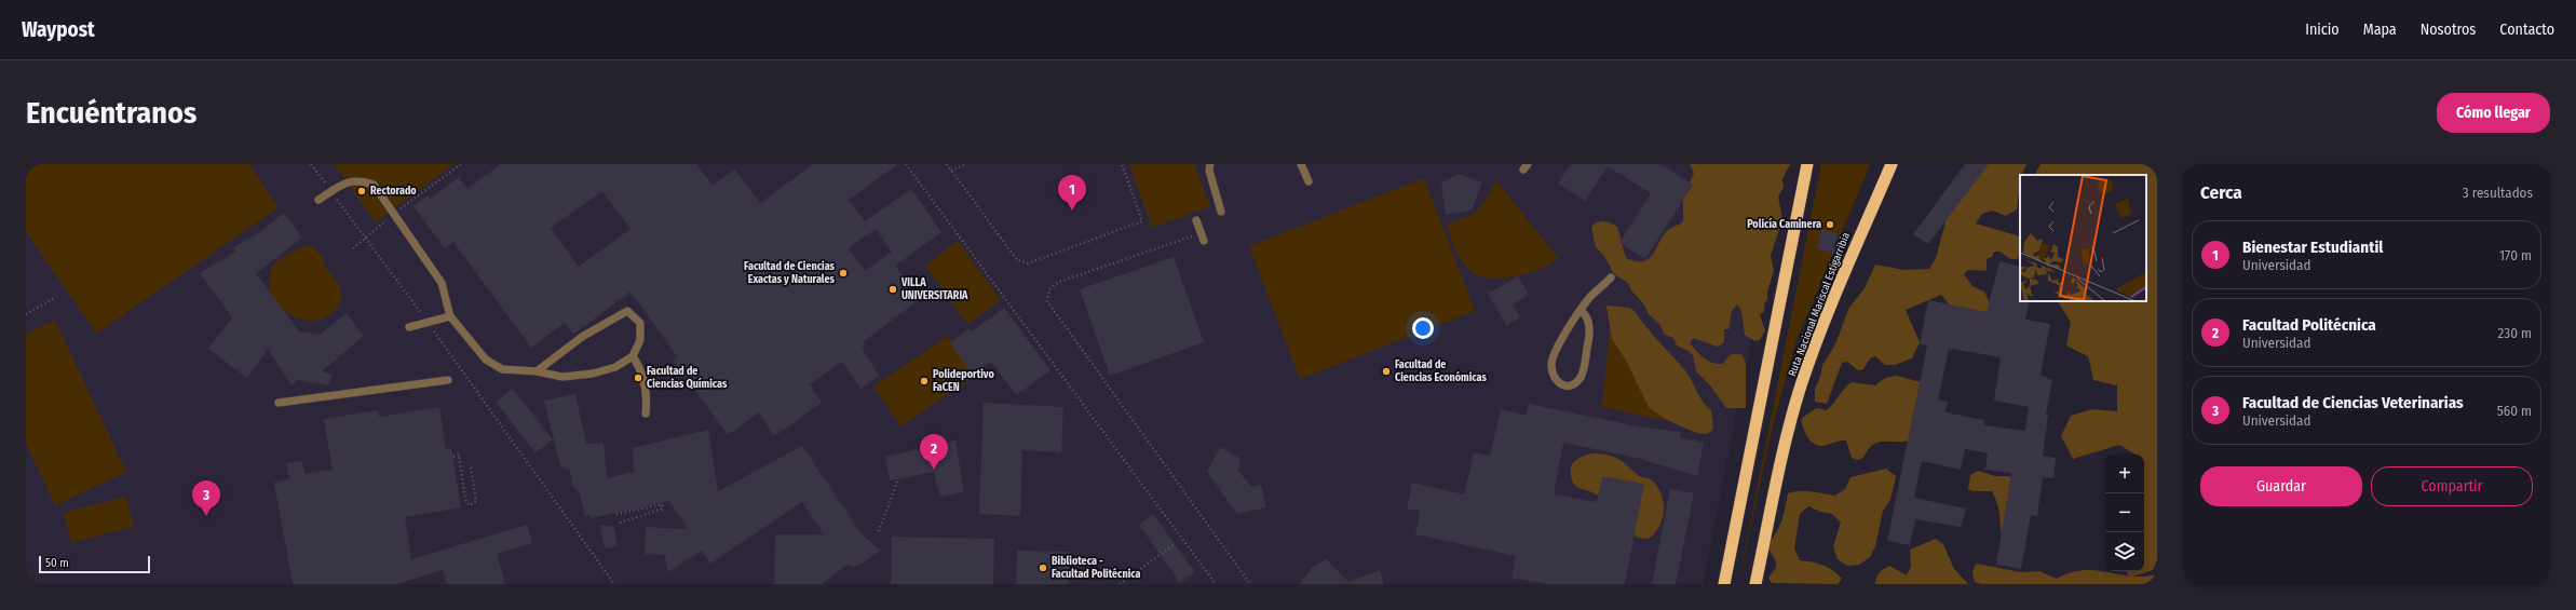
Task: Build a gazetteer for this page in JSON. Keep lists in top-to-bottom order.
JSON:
{
  "streets": {
    "highway": ["Ruta Nacional Mariscal Estigarribia"]
  },
  "places": [
    "Rectorado",
    "Policía Caminera",
    "Facultad de Ciencias Exactas y Naturales",
    "VILLA UNIVERSITARIA",
    "Facultad de Ciencias Económicas",
    "Facultad de Ciencias Químicas",
    "Polideportivo FaCEN",
    "Biblioteca - Facultad Politécnica"
  ],
  "scale_bar": "50 m",
  "page": {
    "header": "Waypost",
    "nav": [
      "Inicio",
      "Mapa",
      "Nosotros",
      "Contacto"
    ],
    "buttons": [
      "Cómo llegar",
      ["Guardar", "Compartir"]
    ],
    "title": "Encuéntranos",
    "heading": ["Cerca", "3 resultados"],
    "pins": ["1", "2", "3"],
    "list": [
      {
        "mark": "1",
        "name": "Bienestar Estudiantil",
        "note": "Universidad",
        "value": "170 m"
      },
      {
        "mark": "2",
        "name": "Facultad Politécnica",
        "note": "Universidad",
        "value": "230 m"
      },
      {
        "mark": "3",
        "name": "Facultad de Ciencias Veterinarias",
        "note": "Universidad",
        "value": "560 m"
      }
    ],
    "map_buttons": ["+", "−"],
    "scale": "50 m"
  }
}
